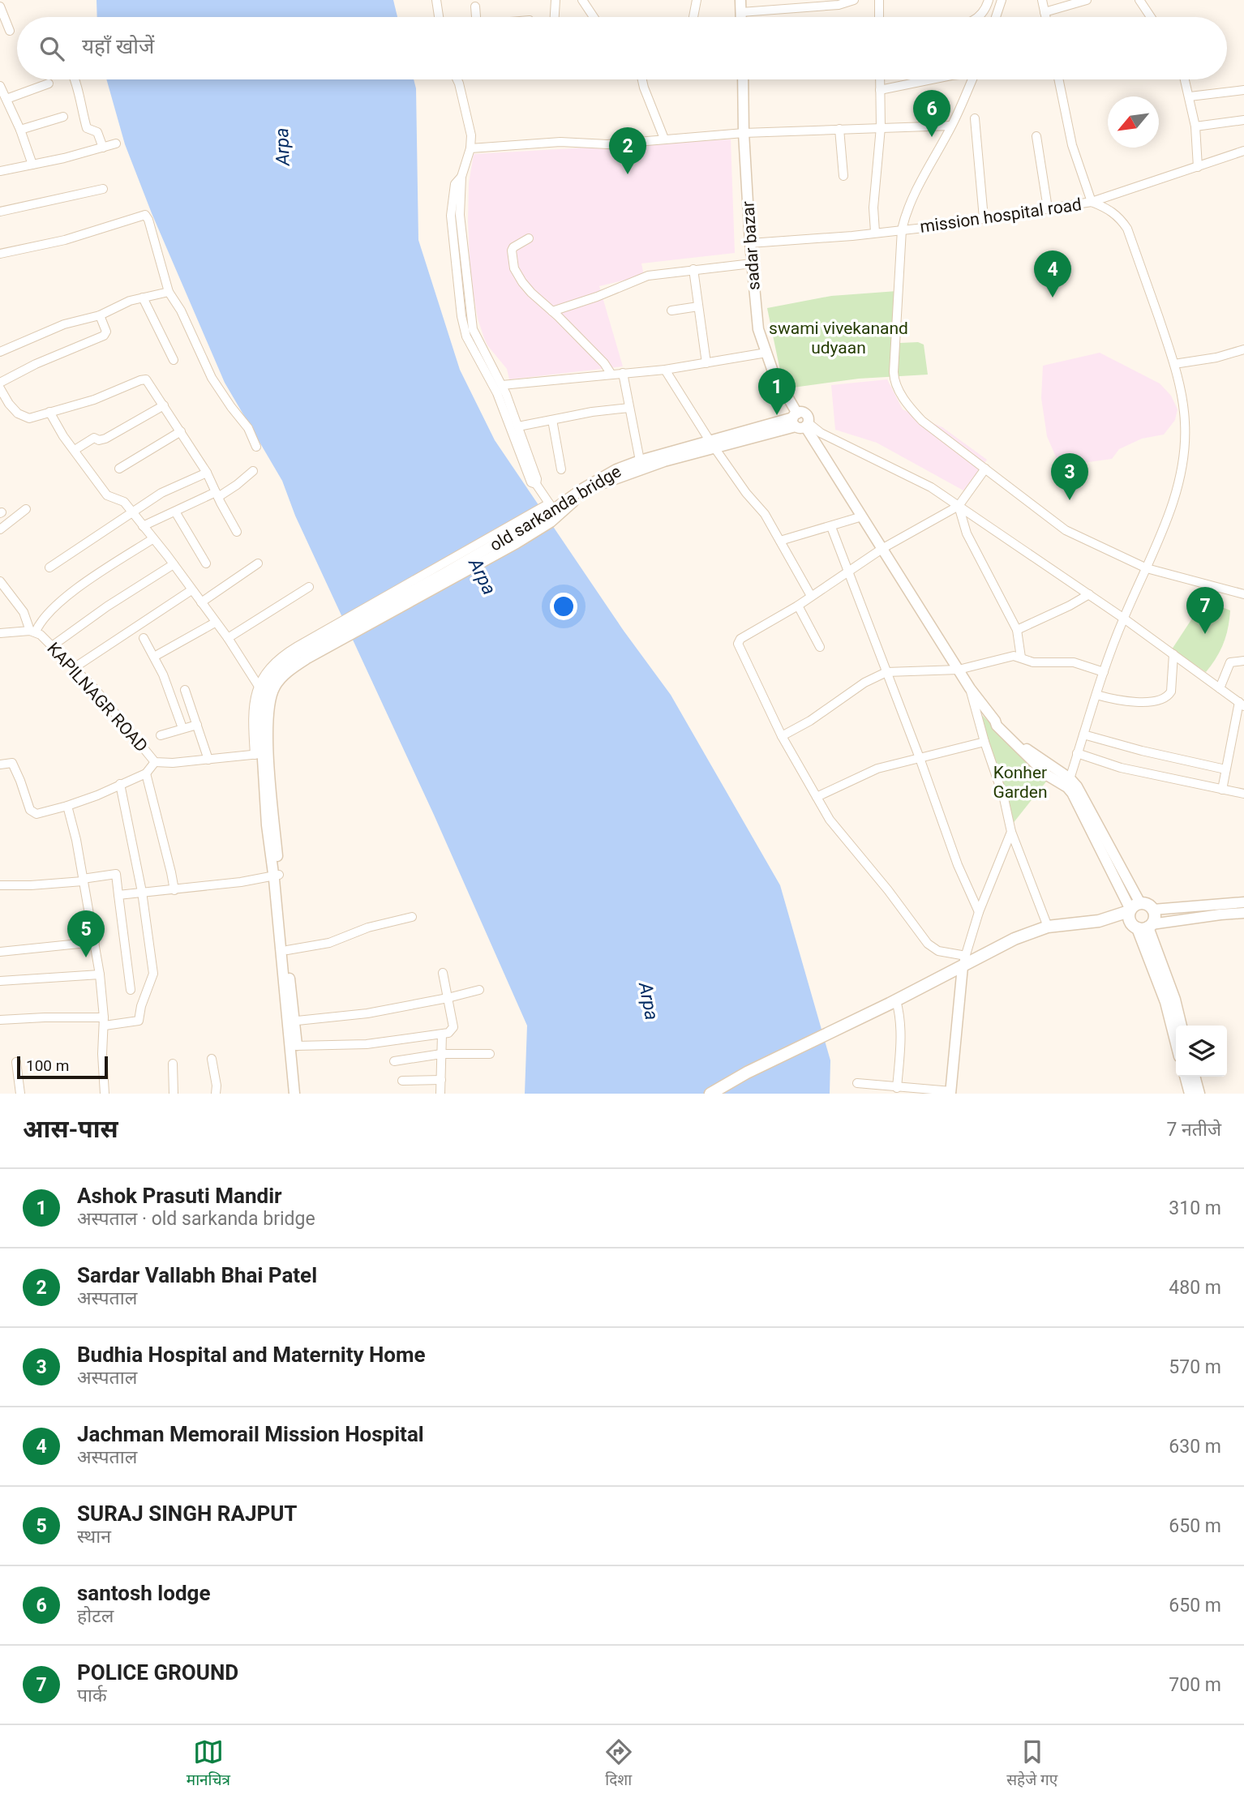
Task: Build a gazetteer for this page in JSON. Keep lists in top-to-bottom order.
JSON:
{
  "streets": {
    "main road": ["sadar bazar", "old sarkanda bridge"],
    "street": ["mission hospital road", "KAPILNAGR ROAD"]
  },
  "crossings": [
    ["mission hospital road", "sadar bazar"],
    ["sadar bazar", "old sarkanda bridge"]
  ],
  "water": ["Arpa"],
  "parks": ["swami vivekanand udyaan", "Konher Garden"],
  "scale_bar": "100 m",
  "north": "bottom left",
  "page": {
    "search": "यहाँ खोजें",
    "pins": [
      "6",
      "2",
      "4",
      "1",
      "3",
      "7",
      "5"
    ],
    "scale": "100 m",
    "heading": ["आस-पास", "7 नतीजे"],
    "list": [
      {
        "mark": "1",
        "name": "Ashok Prasuti Mandir",
        "note": "अस्पताल · old sarkanda bridge",
        "value": "310 m"
      },
      {
        "mark": "2",
        "name": "Sardar Vallabh Bhai Patel",
        "note": "अस्पताल",
        "value": "480 m"
      },
      {
        "mark": "3",
        "name": "Budhia Hospital and Maternity Home",
        "note": "अस्पताल",
        "value": "570 m"
      },
      {
        "mark": "4",
        "name": "Jachman Memorail Mission Hospital",
        "note": "अस्पताल",
        "value": "630 m"
      },
      {
        "mark": "5",
        "name": "SURAJ SINGH RAJPUT",
        "note": "स्थान",
        "value": "650 m"
      },
      {
        "mark": "6",
        "name": "santosh lodge",
        "note": "होटल",
        "value": "650 m"
      },
      {
        "mark": "7",
        "name": "POLICE GROUND",
        "note": "पार्क",
        "value": "700 m"
      }
    ],
    "nav": ["मानचित्र", "दिशा", "सहेजे गए"]
  }
}
